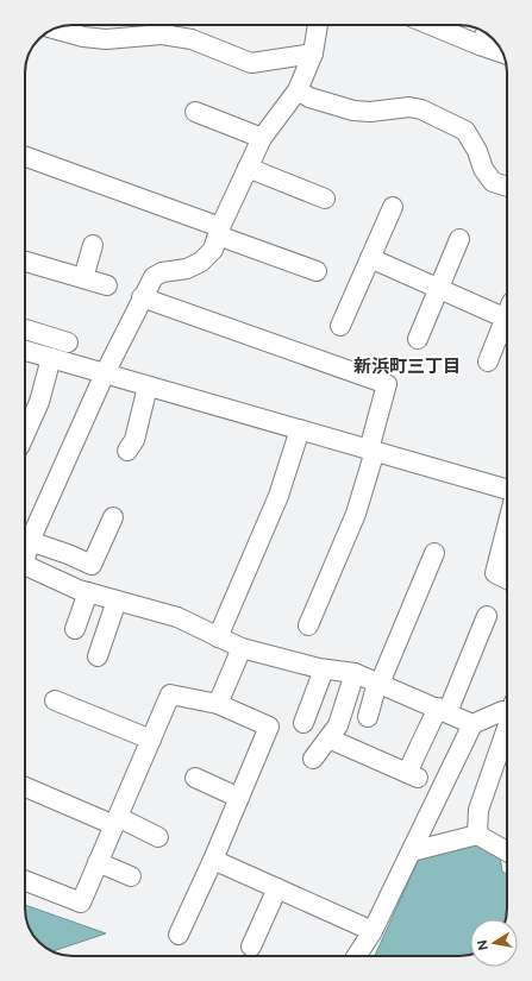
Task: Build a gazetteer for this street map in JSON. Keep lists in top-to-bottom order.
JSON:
{
  "districts": ["新浜町三丁目"],
  "north": "left"
}
